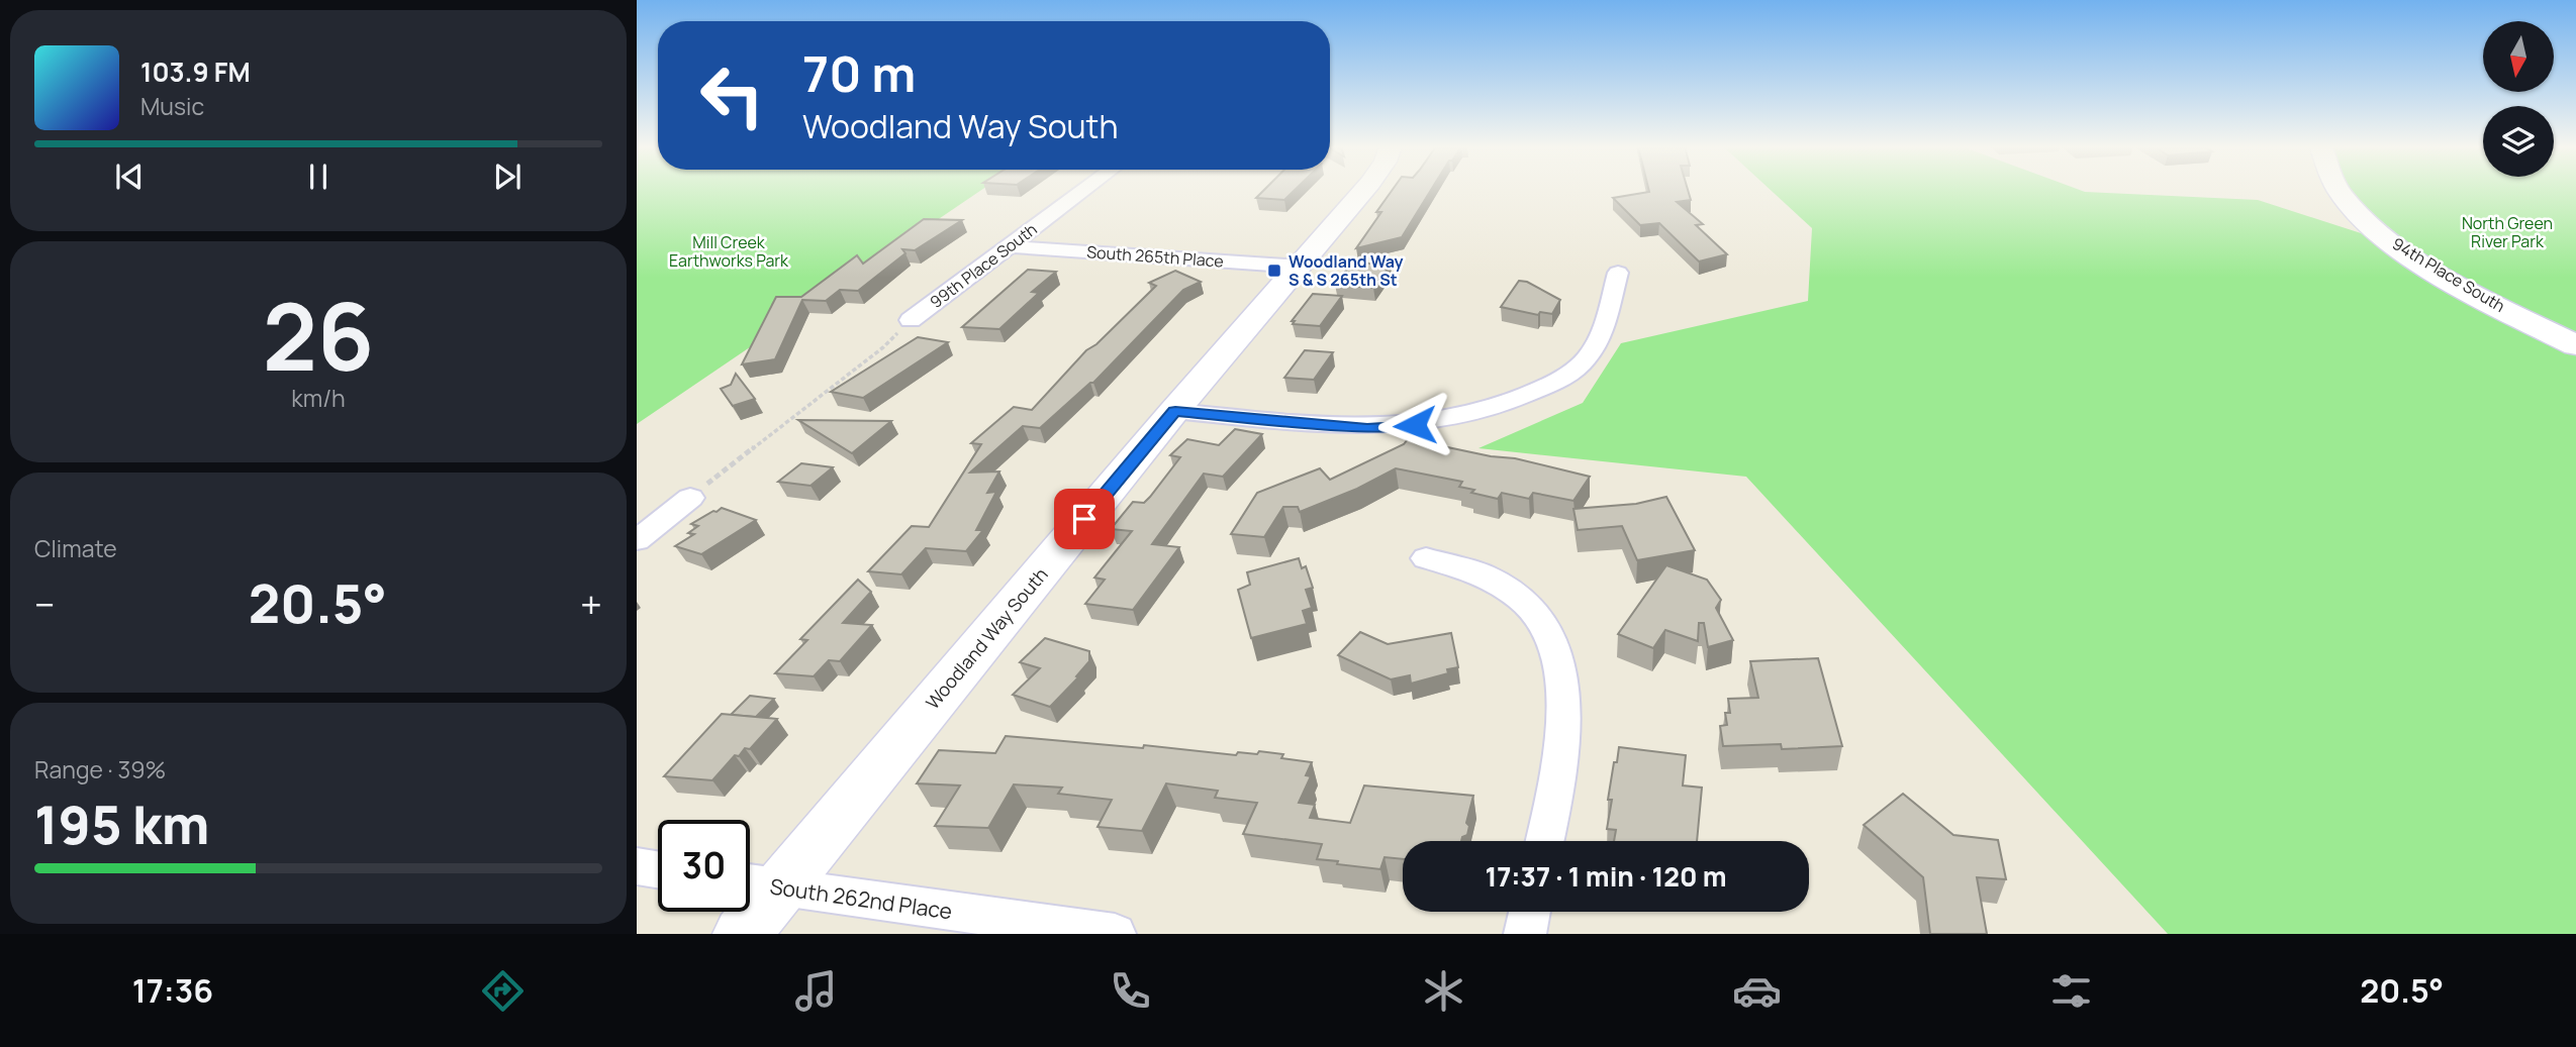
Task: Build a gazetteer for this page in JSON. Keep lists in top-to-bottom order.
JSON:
{
  "streets": {
    "street": [
      "South 265th Place",
      "99th Place South",
      "94th Place South",
      "Woodland Way South",
      "South 262nd Place"
    ]
  },
  "crossings": [
    ["South 265th Place", "99th Place South"],
    ["South 265th Place", "Woodland Way South"],
    ["Woodland Way South", "South 262nd Place"]
  ],
  "parks": ["North Green River Park", "Mill Creek Earthworks Park"],
  "places": {
    "transit": ["Woodland Way S & S 265th St"]
  },
  "north": "bottom",
  "page": {
    "turn": ["70 m", "Woodland Way South"],
    "song": ["103.9 FM", "Music"],
    "tile": [
      ["26", "km/h"],
      "Climate",
      ["Range · 39%", "195 km"]
    ],
    "heat": ["−", "20.5°", "+"],
    "limit": "30",
    "trip": "17:37 · 1 min · 120 m",
    "tabs": ["17:36", "20.5°"]
  }
}
